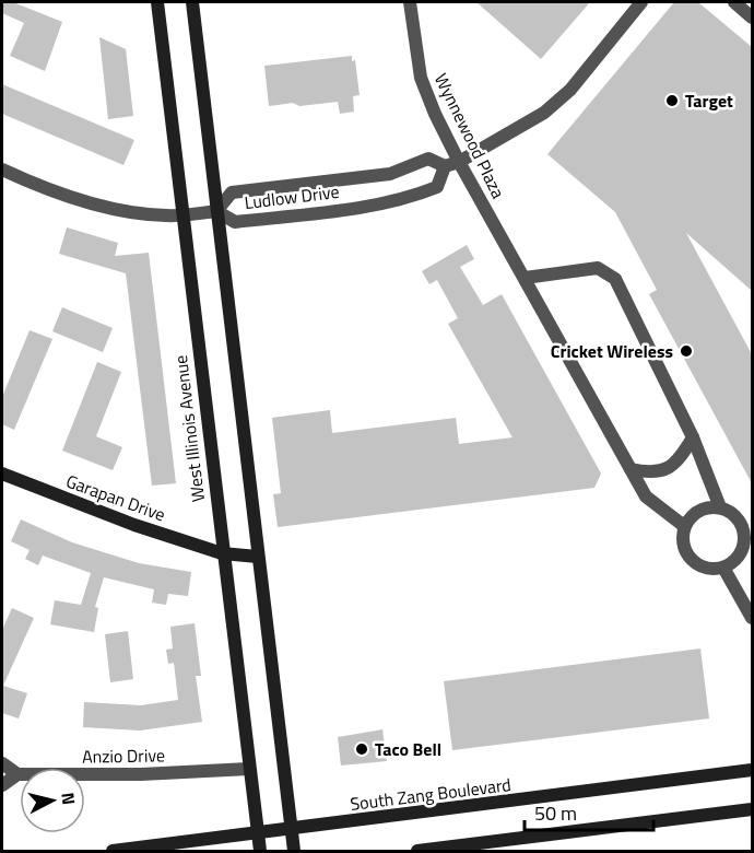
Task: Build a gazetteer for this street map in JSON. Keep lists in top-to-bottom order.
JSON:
{
  "streets": {
    "main road": ["West Illinois Avenue", "Garapan Drive", "South Zang Boulevard"],
    "street": ["Wynnewood Plaza", "Ludlow Drive", "Anzio Drive"]
  },
  "crossings": [
    ["Wynnewood Plaza", "Ludlow Drive"],
    ["West Illinois Avenue", "Garapan Drive"],
    ["West Illinois Avenue", "Anzio Drive"],
    ["West Illinois Avenue", "South Zang Boulevard"]
  ],
  "places": ["Target", "Cricket Wireless", "Taco Bell"],
  "scale_bar": "50 m",
  "north": "right"
}
